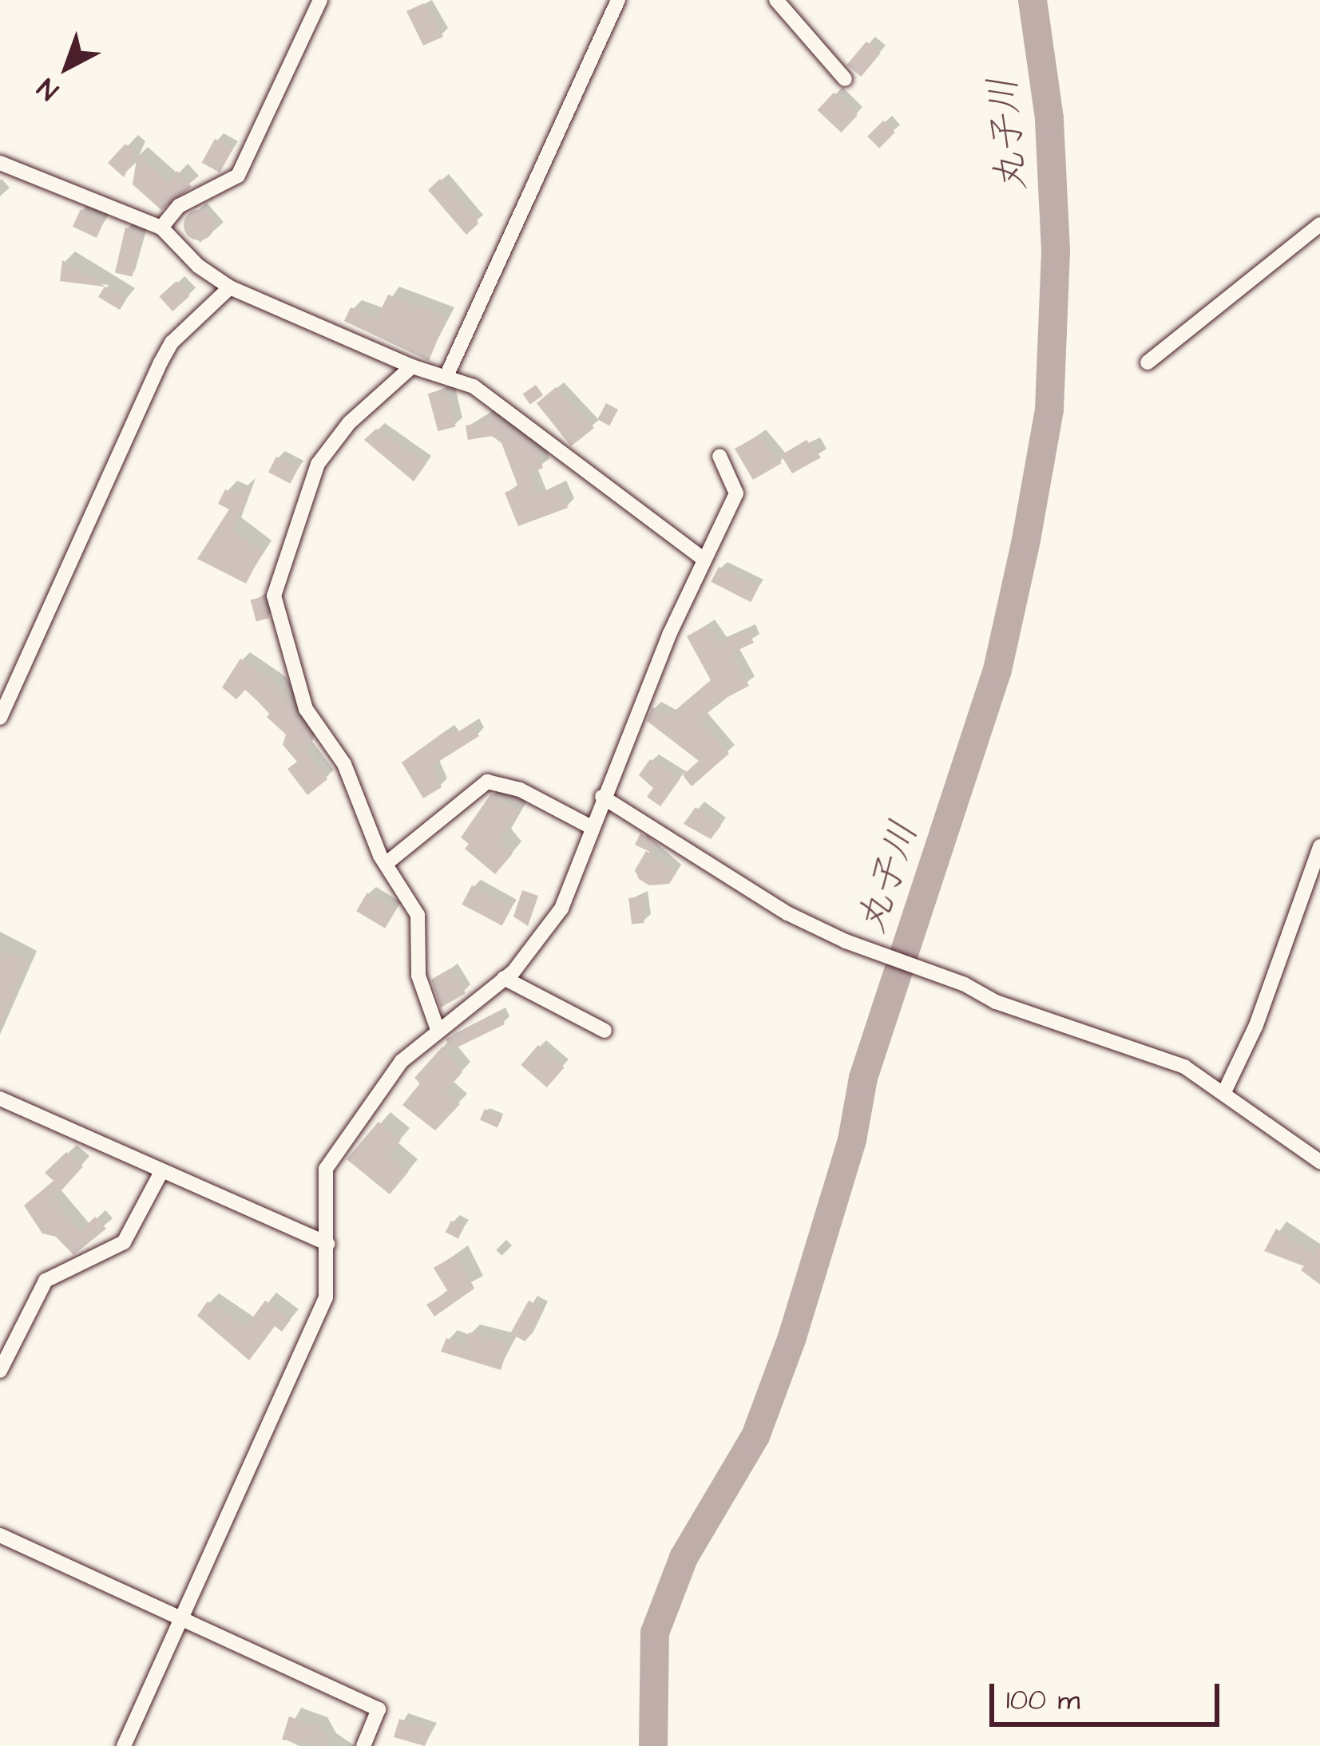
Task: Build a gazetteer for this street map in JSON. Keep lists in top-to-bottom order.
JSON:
{
  "water": ["丸子川"],
  "scale_bar": "100 m",
  "north": "bottom left"
}
